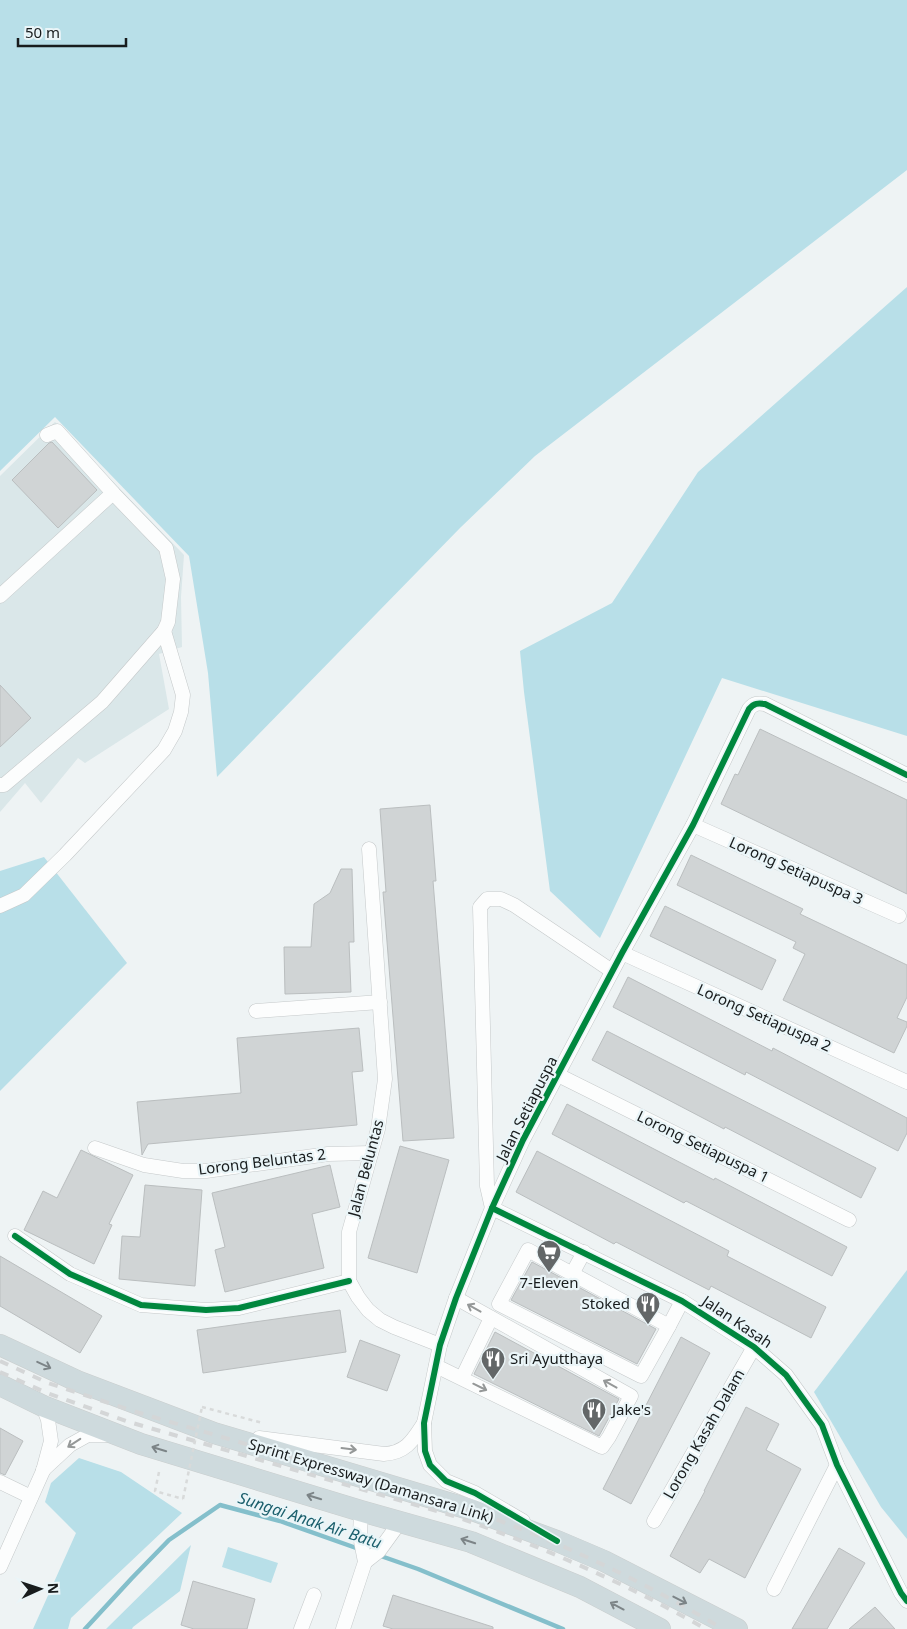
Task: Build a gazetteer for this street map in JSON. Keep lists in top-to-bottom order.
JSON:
{
  "streets": {
    "highway": ["Sprint Expressway (Damansara Link)"],
    "street": [
      "Lorong Setiapuspa 3",
      "Lorong Setiapuspa 2",
      "Jalan Setiapuspa",
      "Lorong Setiapuspa 1",
      "Lorong Beluntas 2",
      "Jalan Beluntas",
      "Jalan Kasah",
      "Lorong Kasah Dalam"
    ]
  },
  "crossings": [
    ["Lorong Setiapuspa 3", "Jalan Setiapuspa"],
    ["Lorong Setiapuspa 2", "Jalan Setiapuspa"],
    ["Jalan Setiapuspa", "Lorong Setiapuspa 1"],
    ["Jalan Setiapuspa", "Jalan Kasah"],
    ["Jalan Setiapuspa", "Sprint Expressway (Damansara Link)"],
    ["Lorong Beluntas 2", "Jalan Beluntas"],
    ["Jalan Kasah", "Lorong Kasah Dalam"]
  ],
  "water": ["Sungai Anak Air Batu"],
  "places": {
    "supermarket": ["7-Eleven"],
    "restaurant": ["Stoked", "Sri Ayutthaya", "Jake's"]
  },
  "scale_bar": "50 m",
  "north": "right"
}
